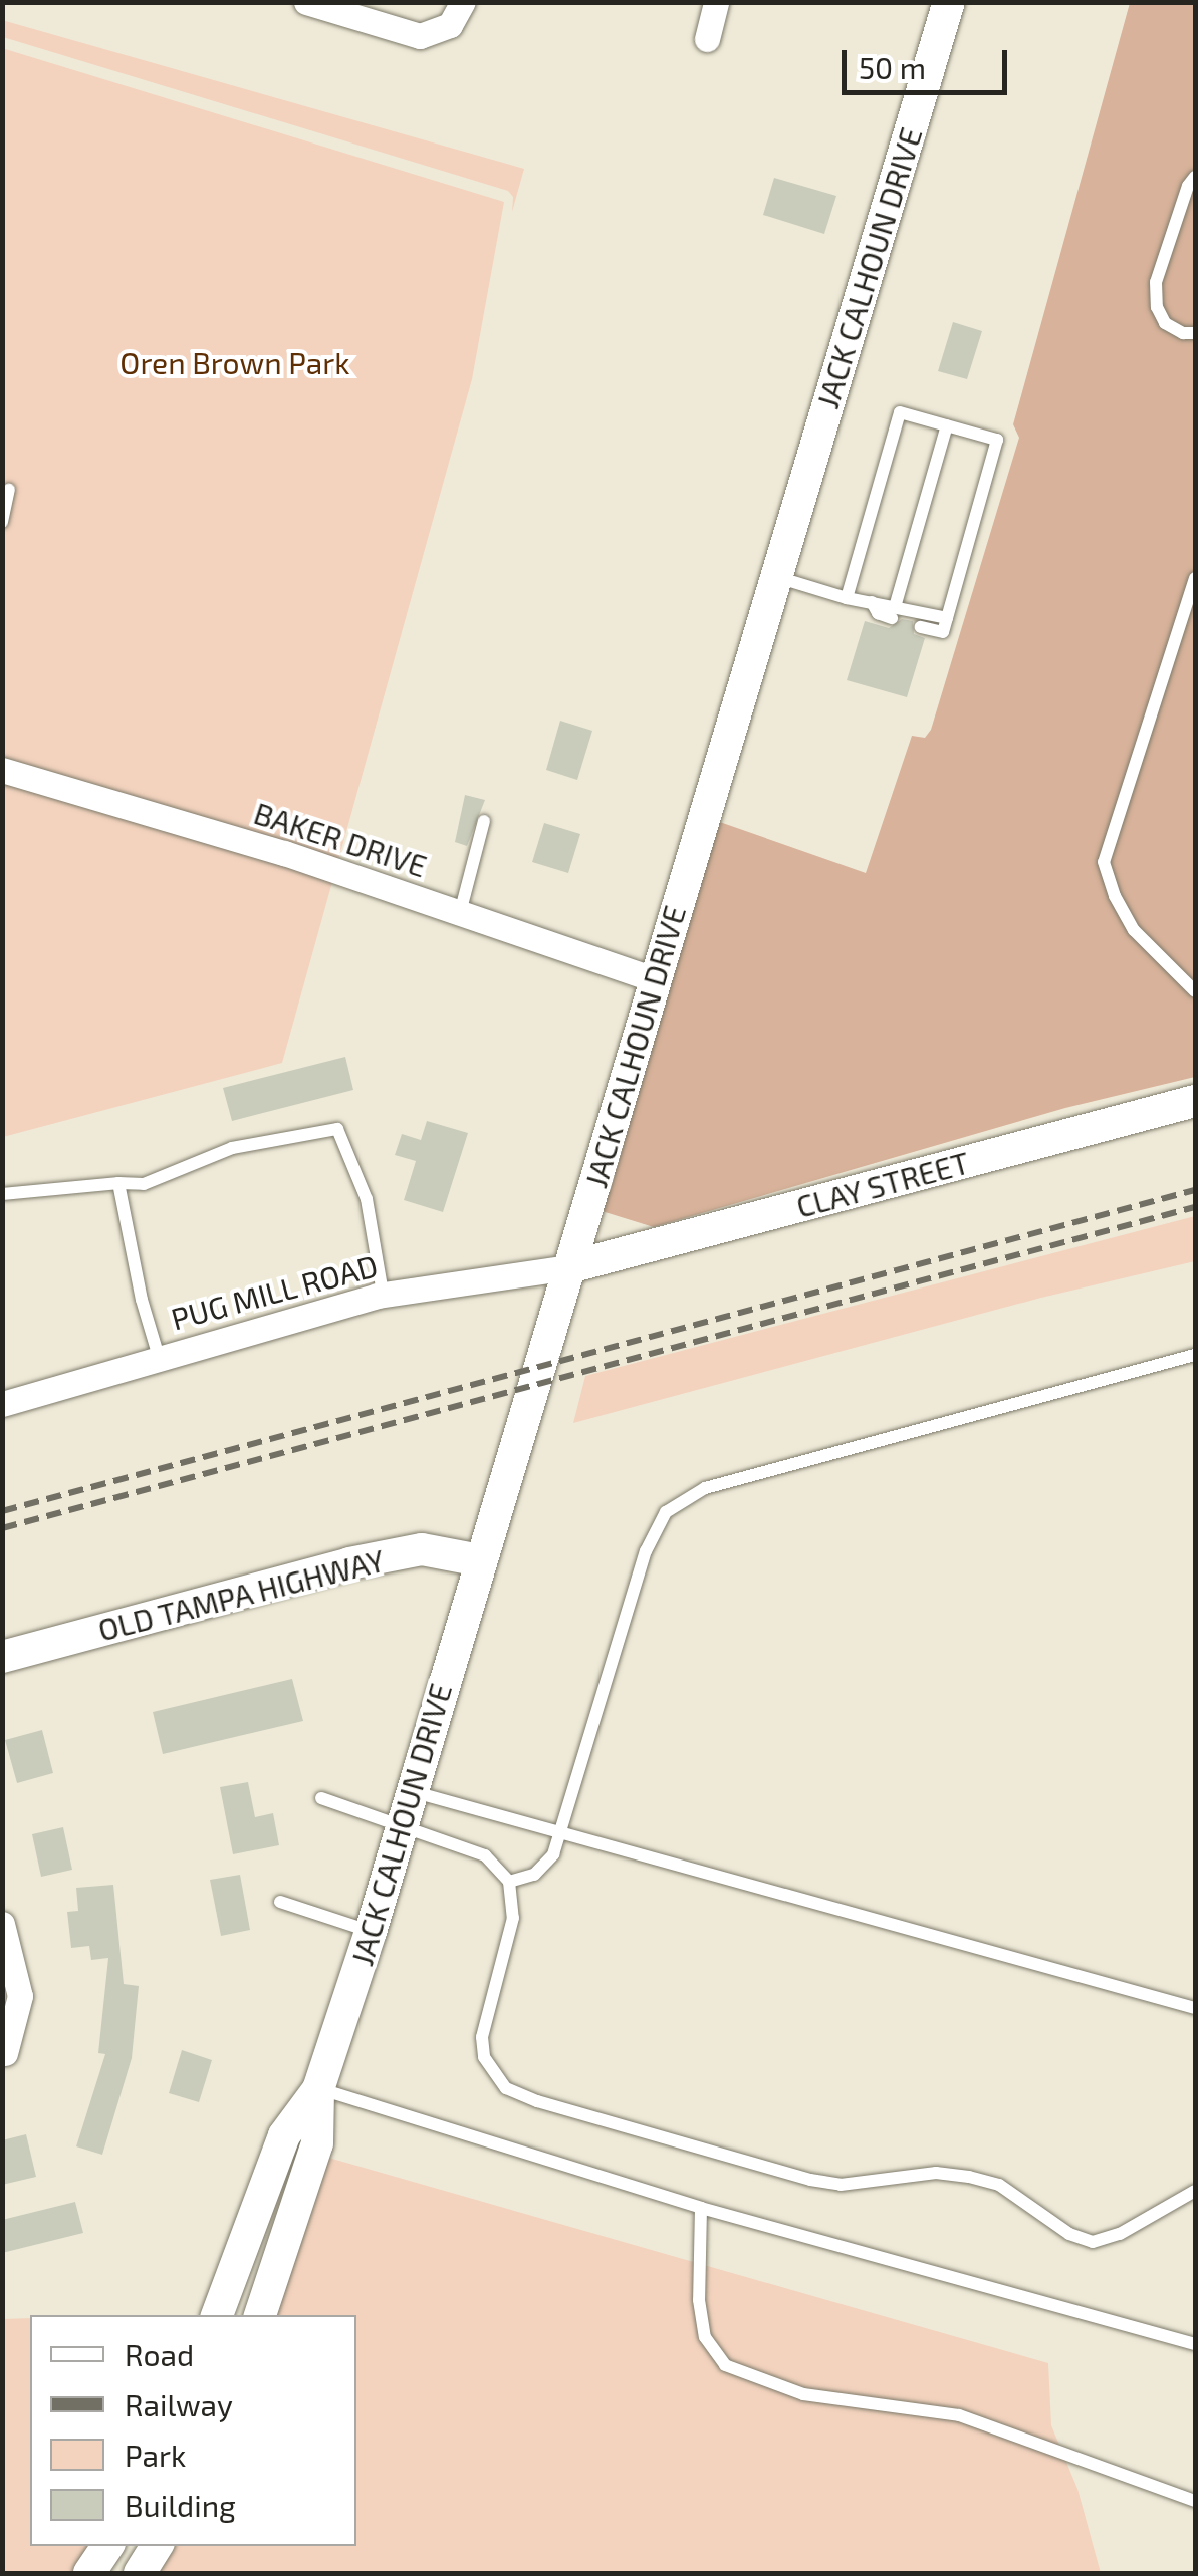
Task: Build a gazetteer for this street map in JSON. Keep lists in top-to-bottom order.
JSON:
{
  "streets": {
    "street": [
      "JACK CALHOUN DRIVE",
      "BAKER DRIVE",
      "CLAY STREET",
      "PUG MILL ROAD",
      "OLD TAMPA HIGHWAY"
    ]
  },
  "crossings": [
    ["JACK CALHOUN DRIVE", "BAKER DRIVE"],
    ["JACK CALHOUN DRIVE", "CLAY STREET"],
    ["JACK CALHOUN DRIVE", "PUG MILL ROAD"],
    ["JACK CALHOUN DRIVE", "OLD TAMPA HIGHWAY"],
    ["CLAY STREET", "PUG MILL ROAD"]
  ],
  "parks": ["Oren Brown Park"],
  "legend": [
    "Road",
    "Railway",
    "Park",
    "Building"
  ],
  "scale_bar": "50 m"
}
